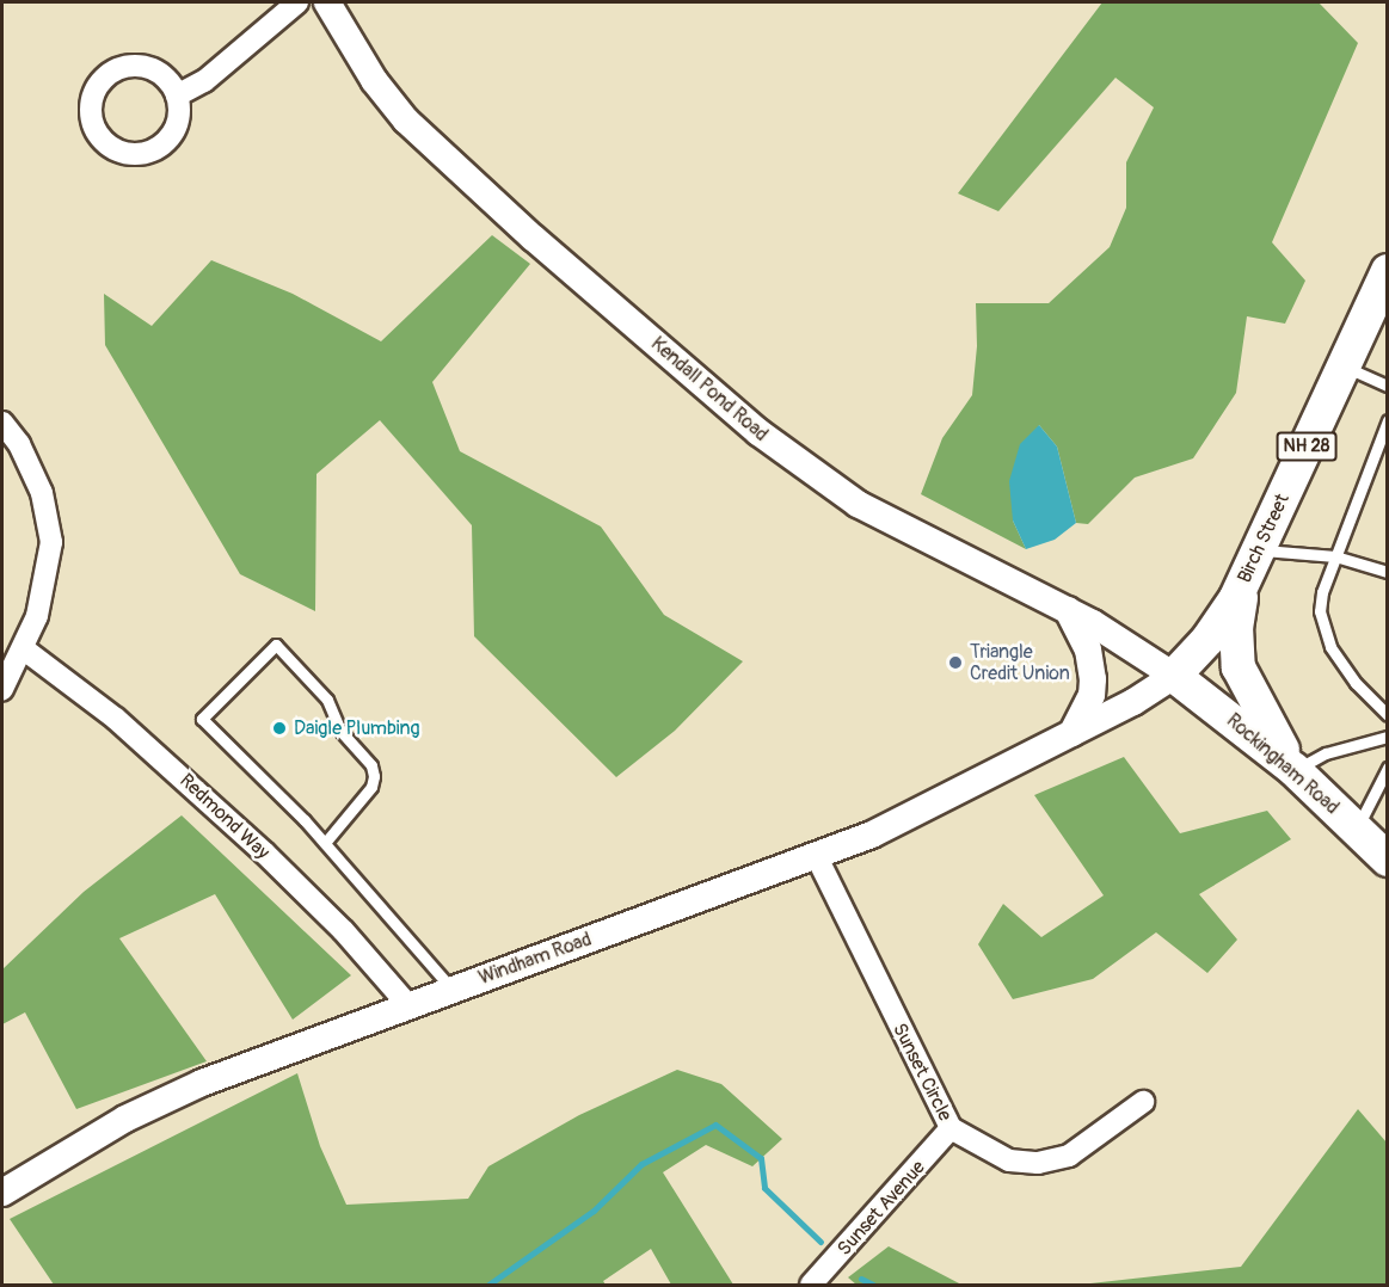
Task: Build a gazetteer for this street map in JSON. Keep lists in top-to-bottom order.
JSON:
{
  "streets": {
    "main road": ["NH 28", "Birch Street", "Rockingham Road"],
    "street": [
      "Kendall Pond Road",
      "Redmond Way",
      "Windham Road",
      "Sunset Circle",
      "Sunset Avenue"
    ]
  },
  "crossings": [
    ["Kendall Pond Road", "Birch Street"],
    ["Kendall Pond Road", "Rockingham Road"],
    ["Kendall Pond Road", "Windham Road"],
    ["NH 28", "Birch Street"],
    ["NH 28", "Rockingham Road"],
    ["Birch Street", "Rockingham Road"],
    ["Birch Street", "Windham Road"],
    ["Rockingham Road", "Windham Road"],
    ["Redmond Way", "Windham Road"],
    ["Windham Road", "Sunset Circle"],
    ["Sunset Circle", "Sunset Avenue"]
  ],
  "places": ["Triangle Credit Union", "Daigle Plumbing"]
}
